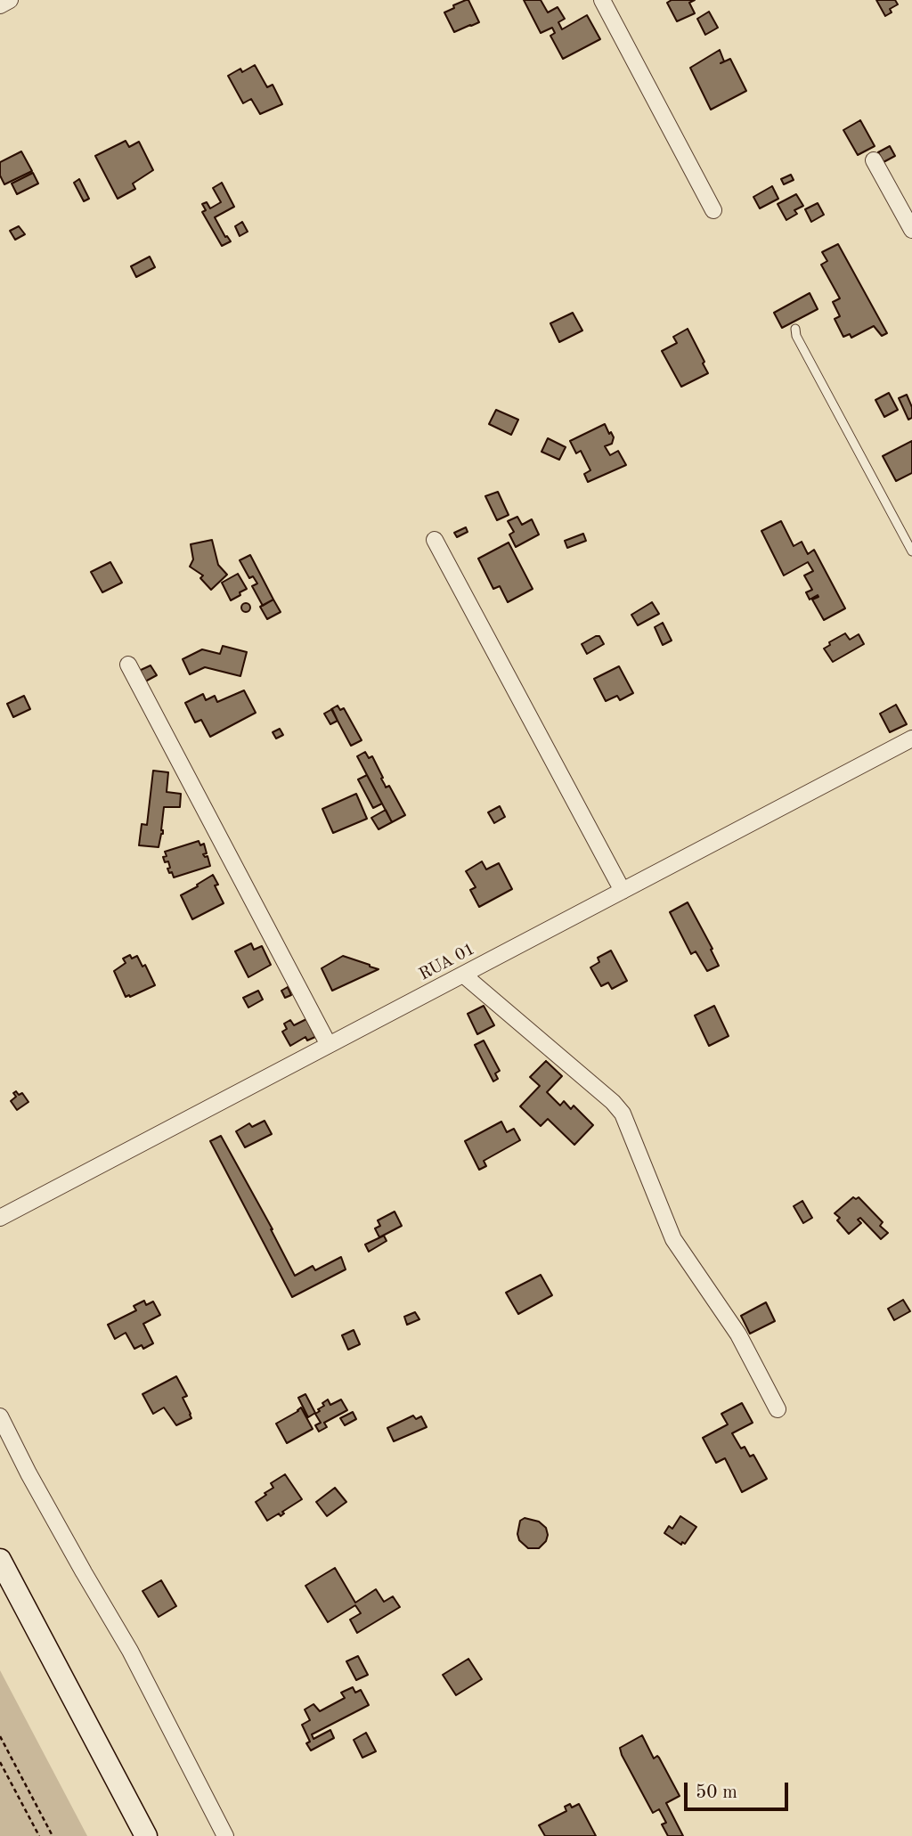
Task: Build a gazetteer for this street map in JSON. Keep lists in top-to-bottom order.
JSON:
{
  "streets": {
    "street": ["RUA 01"]
  },
  "scale_bar": "50 m"
}
